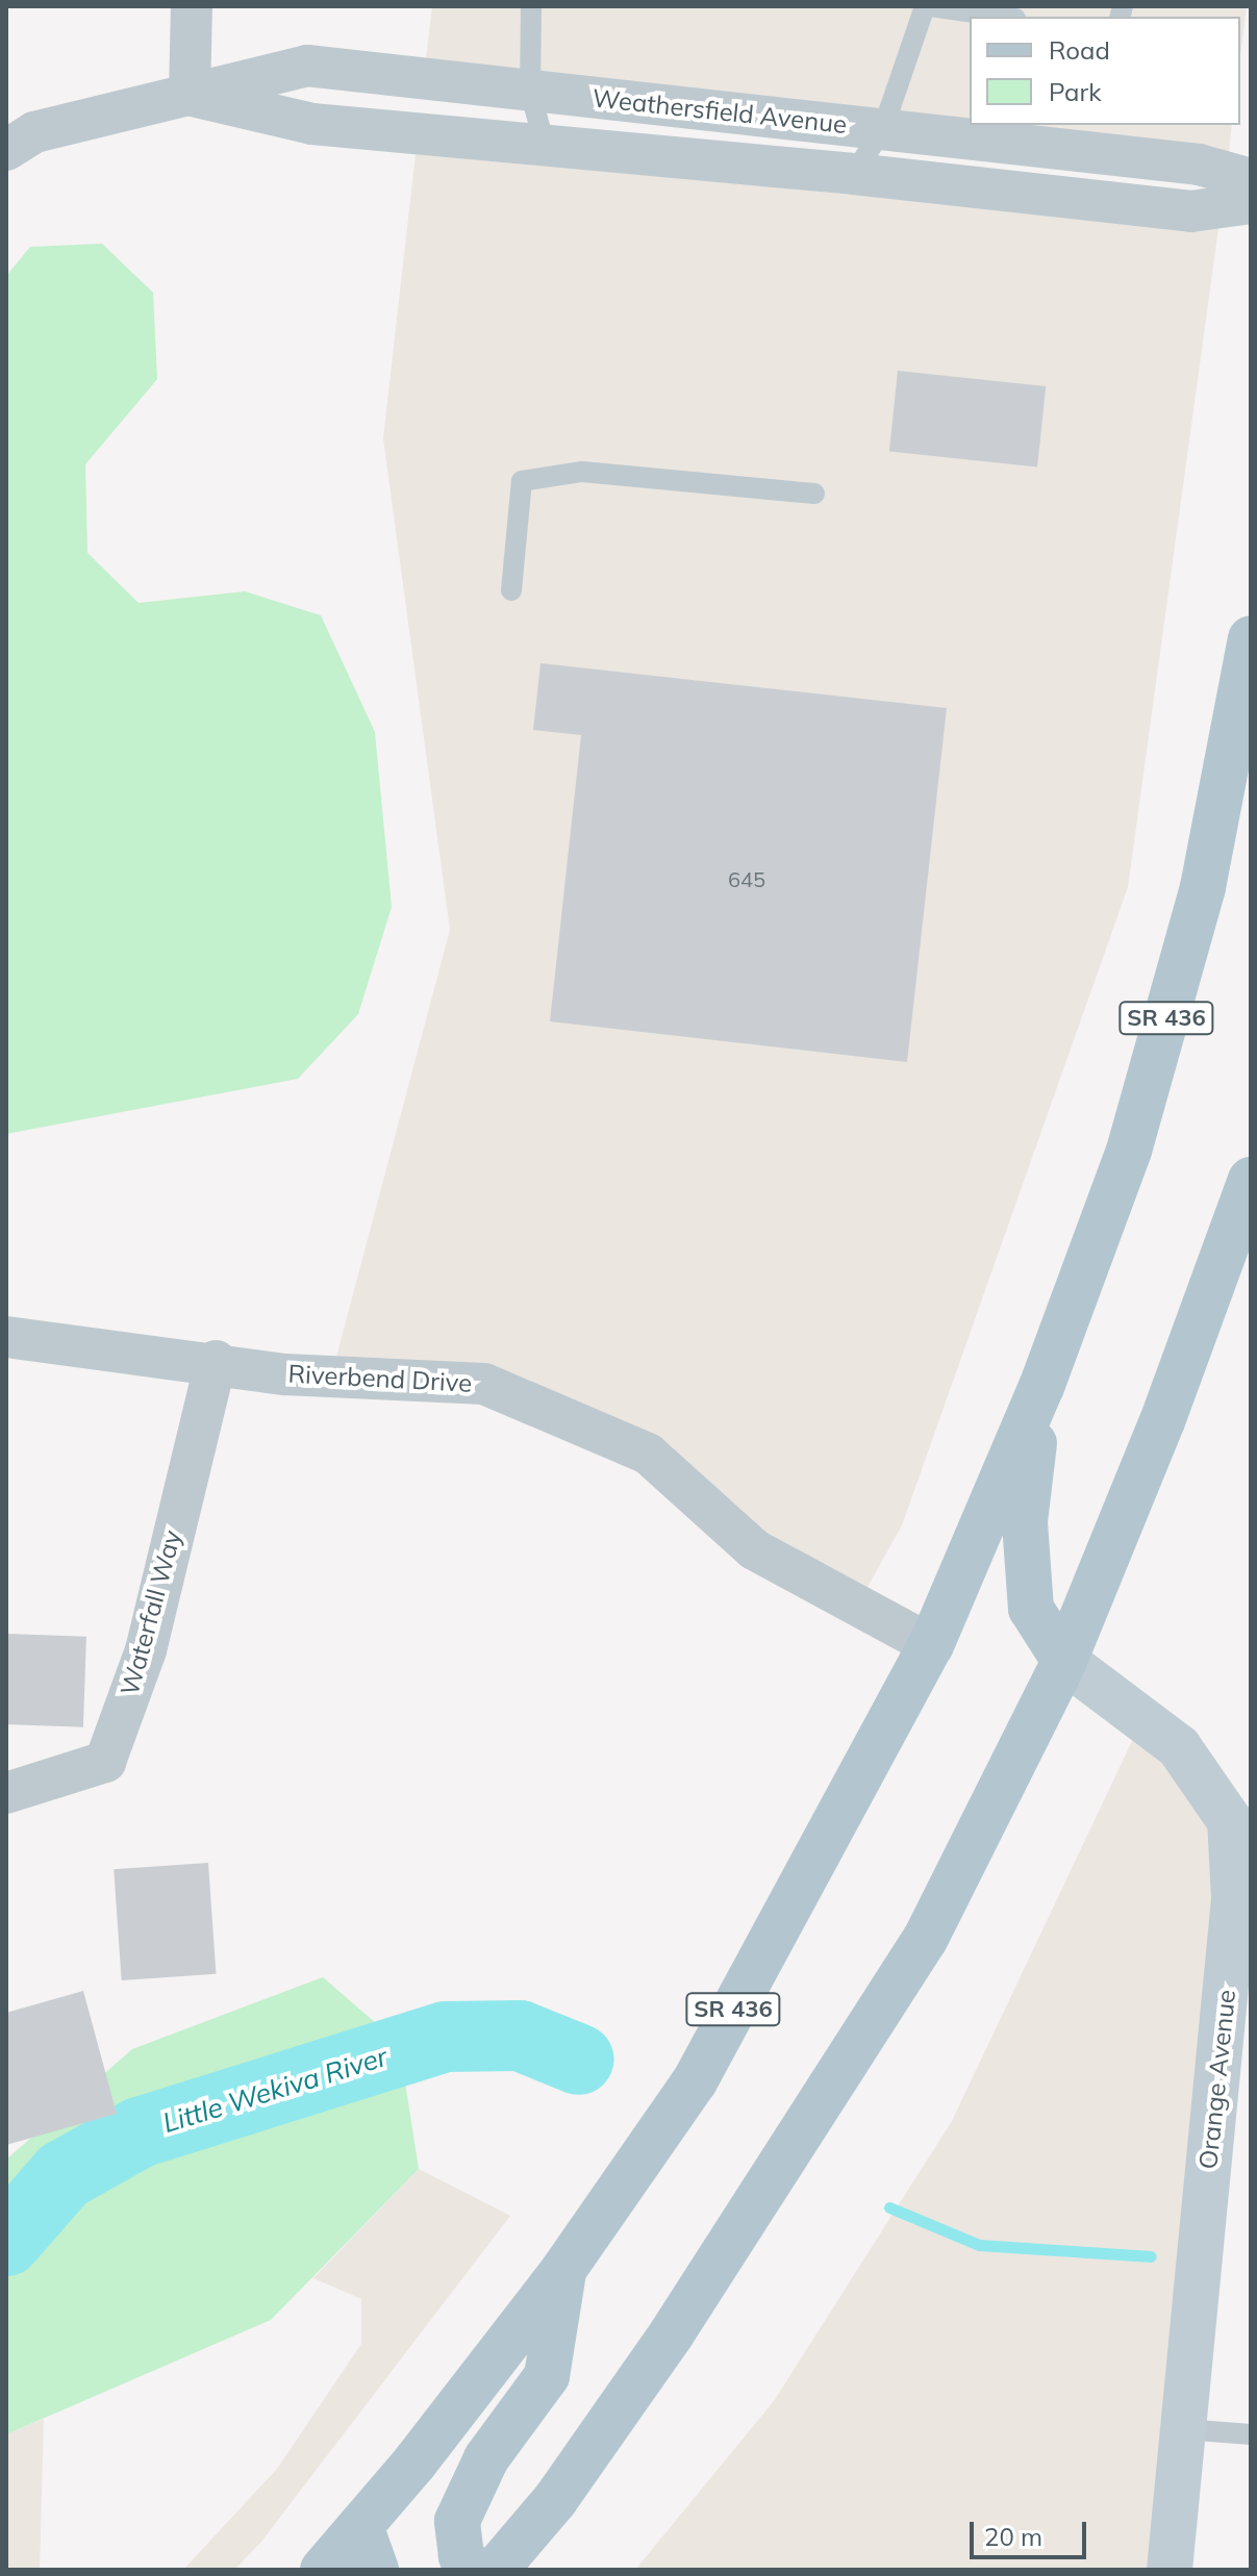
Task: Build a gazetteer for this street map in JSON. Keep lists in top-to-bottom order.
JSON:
{
  "streets": {
    "main road": ["SR 436", "Orange Avenue"],
    "street": ["Weathersfield Avenue", "Riverbend Drive", "Waterfall Way"]
  },
  "crossings": [
    ["SR 436", "Riverbend Drive"],
    ["Riverbend Drive", "Waterfall Way"]
  ],
  "water": ["Little Wekiva River"],
  "house_numbers": ["645"],
  "legend": ["Road", "Park"],
  "scale_bar": "20 m"
}
